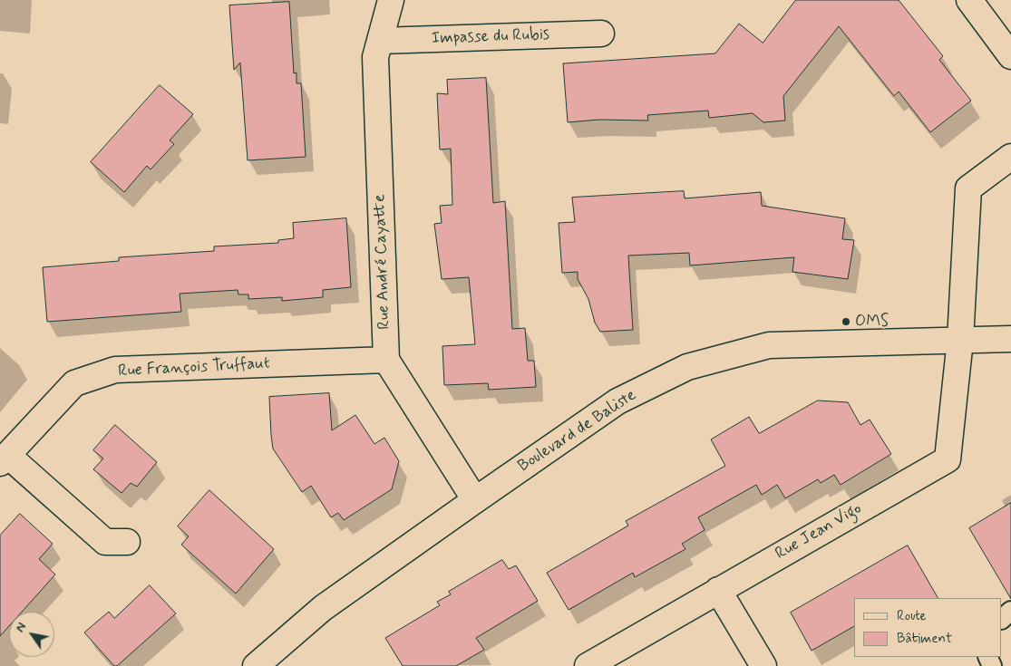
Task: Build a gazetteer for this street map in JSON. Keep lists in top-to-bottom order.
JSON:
{
  "streets": {
    "street": [
      "Impasse du Rubis",
      "Rue André Cayatte",
      "Rue François Truffaut",
      "Boulevard de Baliste",
      "Rue Jean Vigo"
    ]
  },
  "crossings": [
    ["Impasse du Rubis", "Rue André Cayatte"],
    ["Rue André Cayatte", "Rue François Truffaut"],
    ["Boulevard de Baliste", "Rue Jean Vigo"]
  ],
  "places": ["OMS"],
  "legend": ["Route", "Bâtiment"],
  "north": "top left"
}
